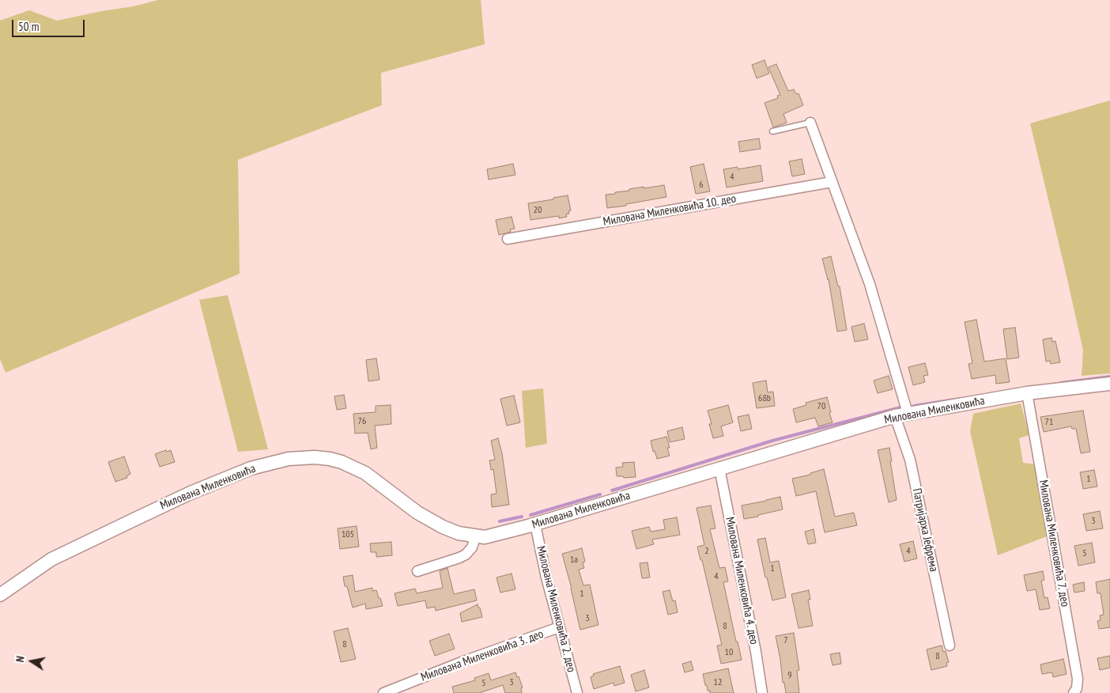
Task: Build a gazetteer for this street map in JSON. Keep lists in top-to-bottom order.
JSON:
{
  "streets": {
    "street": [
      "Милована Миленковића 10. део",
      "Милована Миленковића",
      "Патријарха Јефрема",
      "Милована Миленковића 7. део",
      "Милована Миленковића 4. део",
      "Милована Миленковића 2. део",
      "Милована Миленковића 3. део"
    ]
  },
  "crossings": [
    ["Милована Миленковића", "Патријарха Јефрема"],
    ["Милована Миленковића", "Милована Миленковића 7. део"],
    ["Милована Миленковића", "Милована Миленковића 4. део"],
    ["Милована Миленковића", "Милована Миленковића 2. део"],
    ["Милована Миленковића 2. део", "Милована Миленковића 3. део"]
  ],
  "house_numbers": [
    "4",
    "6",
    "20",
    "68b",
    "70",
    "76",
    "71",
    "1",
    "3",
    "105",
    "2",
    "4",
    "5",
    "1a",
    "1",
    "4",
    "1",
    "3",
    "8",
    "7",
    "8",
    "10",
    "8",
    "9",
    "3",
    "12",
    "5"
  ],
  "scale_bar": "50 m",
  "north": "left"
}
